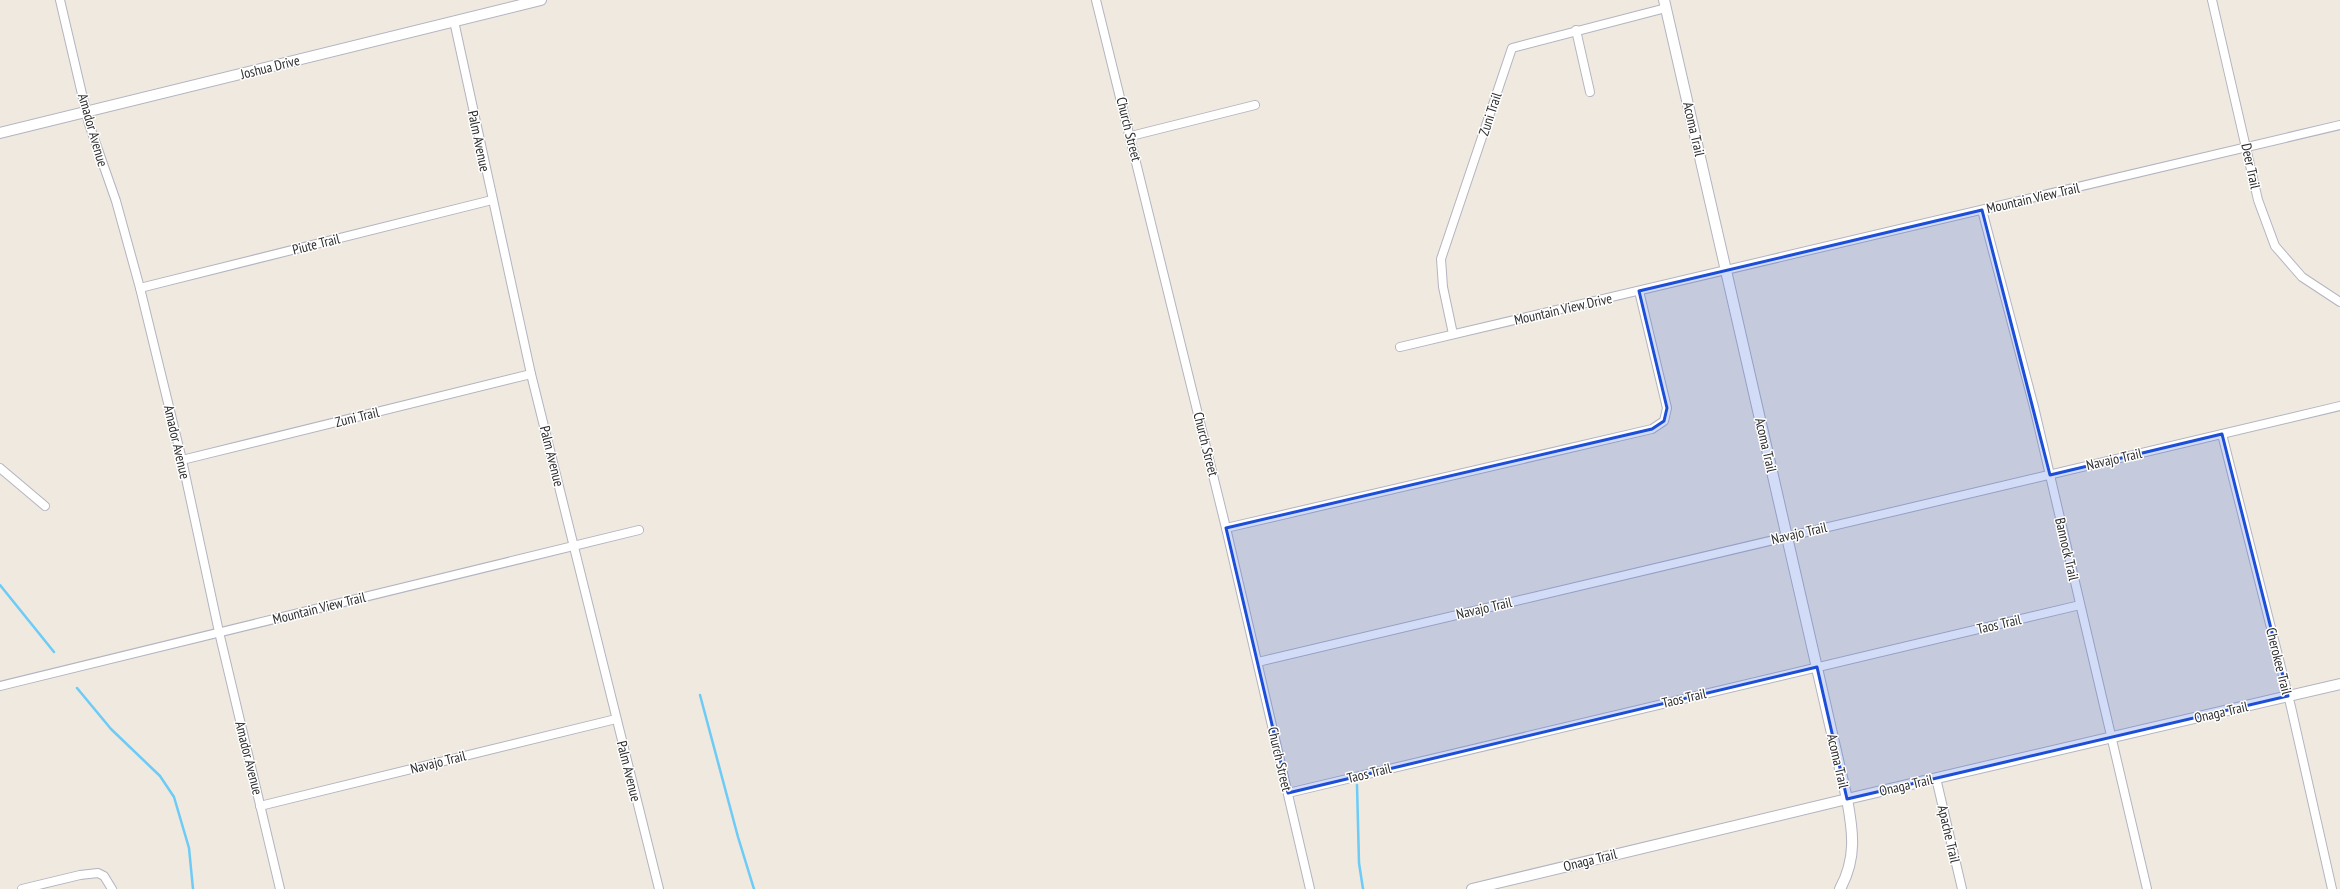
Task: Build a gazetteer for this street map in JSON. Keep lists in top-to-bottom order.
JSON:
{
  "streets": {
    "street": [
      "Joshua Drive",
      "Zuni Trail",
      "Church Street",
      "Acoma Trail",
      "Amador Avenue",
      "Palm Avenue",
      "Deer Trail",
      "Mountain View Trail",
      "Piute Trail",
      "Mountain View Drive",
      "Navajo Trail",
      "Bannock Trail",
      "Taos Trail",
      "Cherokee Trail",
      "Onaga Trail",
      "Apache Trail"
    ]
  },
  "crossings": [
    ["Joshua Drive", "Amador Avenue"],
    ["Joshua Drive", "Palm Avenue"],
    ["Zuni Trail", "Acoma Trail"],
    ["Zuni Trail", "Amador Avenue"],
    ["Zuni Trail", "Palm Avenue"],
    ["Zuni Trail", "Mountain View Drive"],
    ["Church Street", "Navajo Trail"],
    ["Church Street", "Taos Trail"],
    ["Acoma Trail", "Mountain View Trail"],
    ["Acoma Trail", "Mountain View Drive"],
    ["Acoma Trail", "Navajo Trail"],
    ["Acoma Trail", "Taos Trail"],
    ["Acoma Trail", "Onaga Trail"],
    ["Amador Avenue", "Mountain View Trail"],
    ["Amador Avenue", "Piute Trail"],
    ["Amador Avenue", "Navajo Trail"],
    ["Palm Avenue", "Mountain View Trail"],
    ["Palm Avenue", "Piute Trail"],
    ["Palm Avenue", "Navajo Trail"],
    ["Deer Trail", "Mountain View Trail"],
    ["Mountain View Trail", "Mountain View Drive"],
    ["Mountain View Trail", "Bannock Trail"],
    ["Navajo Trail", "Bannock Trail"],
    ["Navajo Trail", "Cherokee Trail"],
    ["Bannock Trail", "Taos Trail"],
    ["Bannock Trail", "Onaga Trail"],
    ["Cherokee Trail", "Onaga Trail"],
    ["Onaga Trail", "Apache Trail"]
  ]
}
